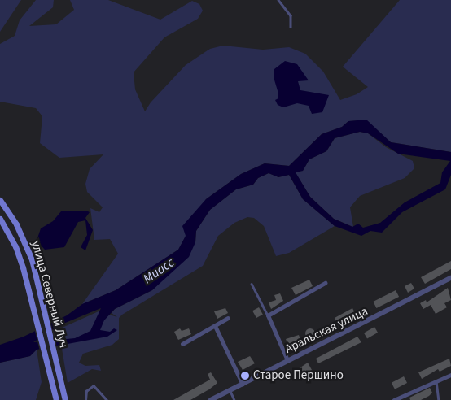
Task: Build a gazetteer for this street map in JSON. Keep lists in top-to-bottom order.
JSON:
{
  "streets": {
    "main road": ["улица Северный Луч"],
    "street": ["Аральская улица"]
  },
  "water": ["Миасс"],
  "places": ["Старое Першино"]
}
